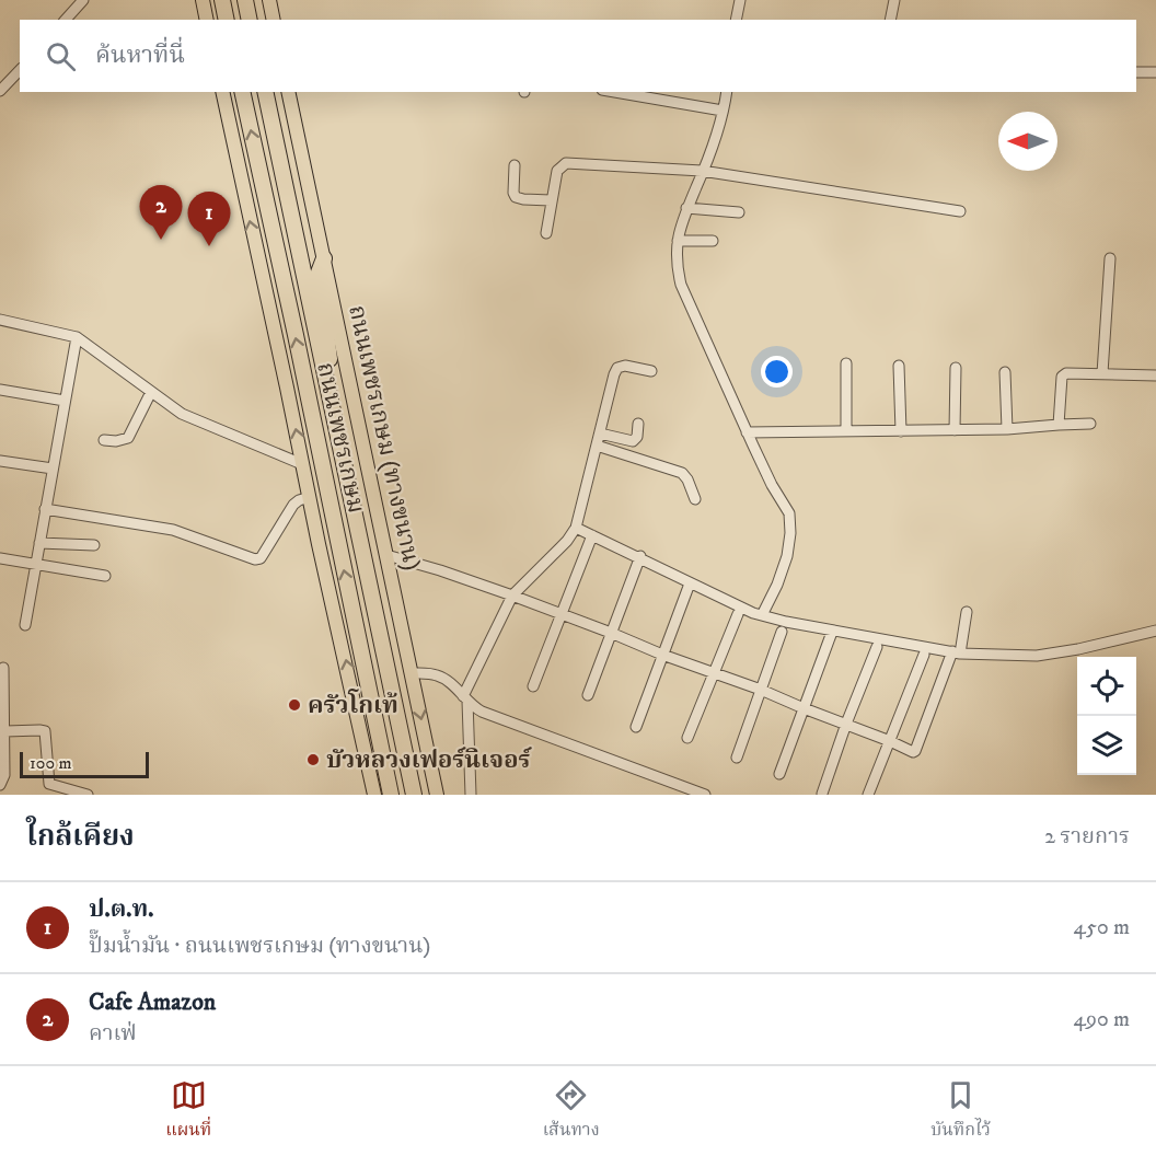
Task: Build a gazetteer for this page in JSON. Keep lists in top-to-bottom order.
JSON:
{
  "streets": {
    "highway": ["ถนนเพชรเกษม"],
    "main road": ["ถนนเพชรเกษม (ทางขนาน)"]
  },
  "places": ["ครัวโกเท้", "บัวหลวงเฟอร์นิเจอร์"],
  "scale_bar": "100 m",
  "north": "left",
  "page": {
    "search": "ค้นหาที่นี่",
    "pins": ["2", "1"],
    "scale": "100 m",
    "heading": ["ใกล้เคียง", "2 รายการ"],
    "list": [
      {
        "mark": "1",
        "name": "ป.ต.ท.",
        "note": "ปั๊มน้ำมัน · ถนนเพชรเกษม (ทางขนาน)",
        "value": "450 m"
      },
      {
        "mark": "2",
        "name": "Cafe Amazon",
        "note": "คาเฟ่",
        "value": "490 m"
      }
    ],
    "nav": ["แผนที่", "เส้นทาง", "บันทึกไว้"]
  }
}
